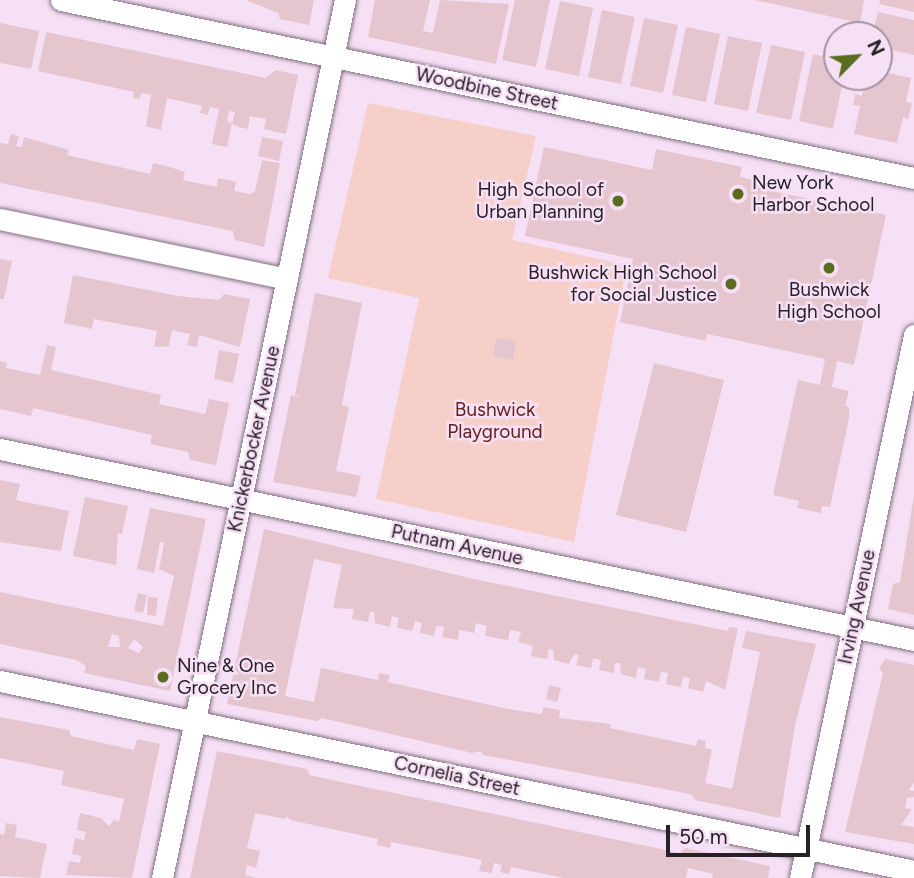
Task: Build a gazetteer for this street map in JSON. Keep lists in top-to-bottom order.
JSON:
{
  "streets": {
    "street": [
      "Woodbine Street",
      "Knickerbocker Avenue",
      "Putnam Avenue",
      "Irving Avenue",
      "Cornelia Street"
    ]
  },
  "crossings": [
    ["Woodbine Street", "Knickerbocker Avenue"],
    ["Knickerbocker Avenue", "Putnam Avenue"],
    ["Knickerbocker Avenue", "Cornelia Street"],
    ["Putnam Avenue", "Irving Avenue"],
    ["Irving Avenue", "Cornelia Street"]
  ],
  "parks": ["Bushwick Playground"],
  "places": [
    "New York Harbor School",
    "High School of Urban Planning",
    "Bushwick High School",
    "Bushwick High School for Social Justice",
    "Nine & One Grocery Inc"
  ],
  "scale_bar": "50 m",
  "north": "top right"
}
